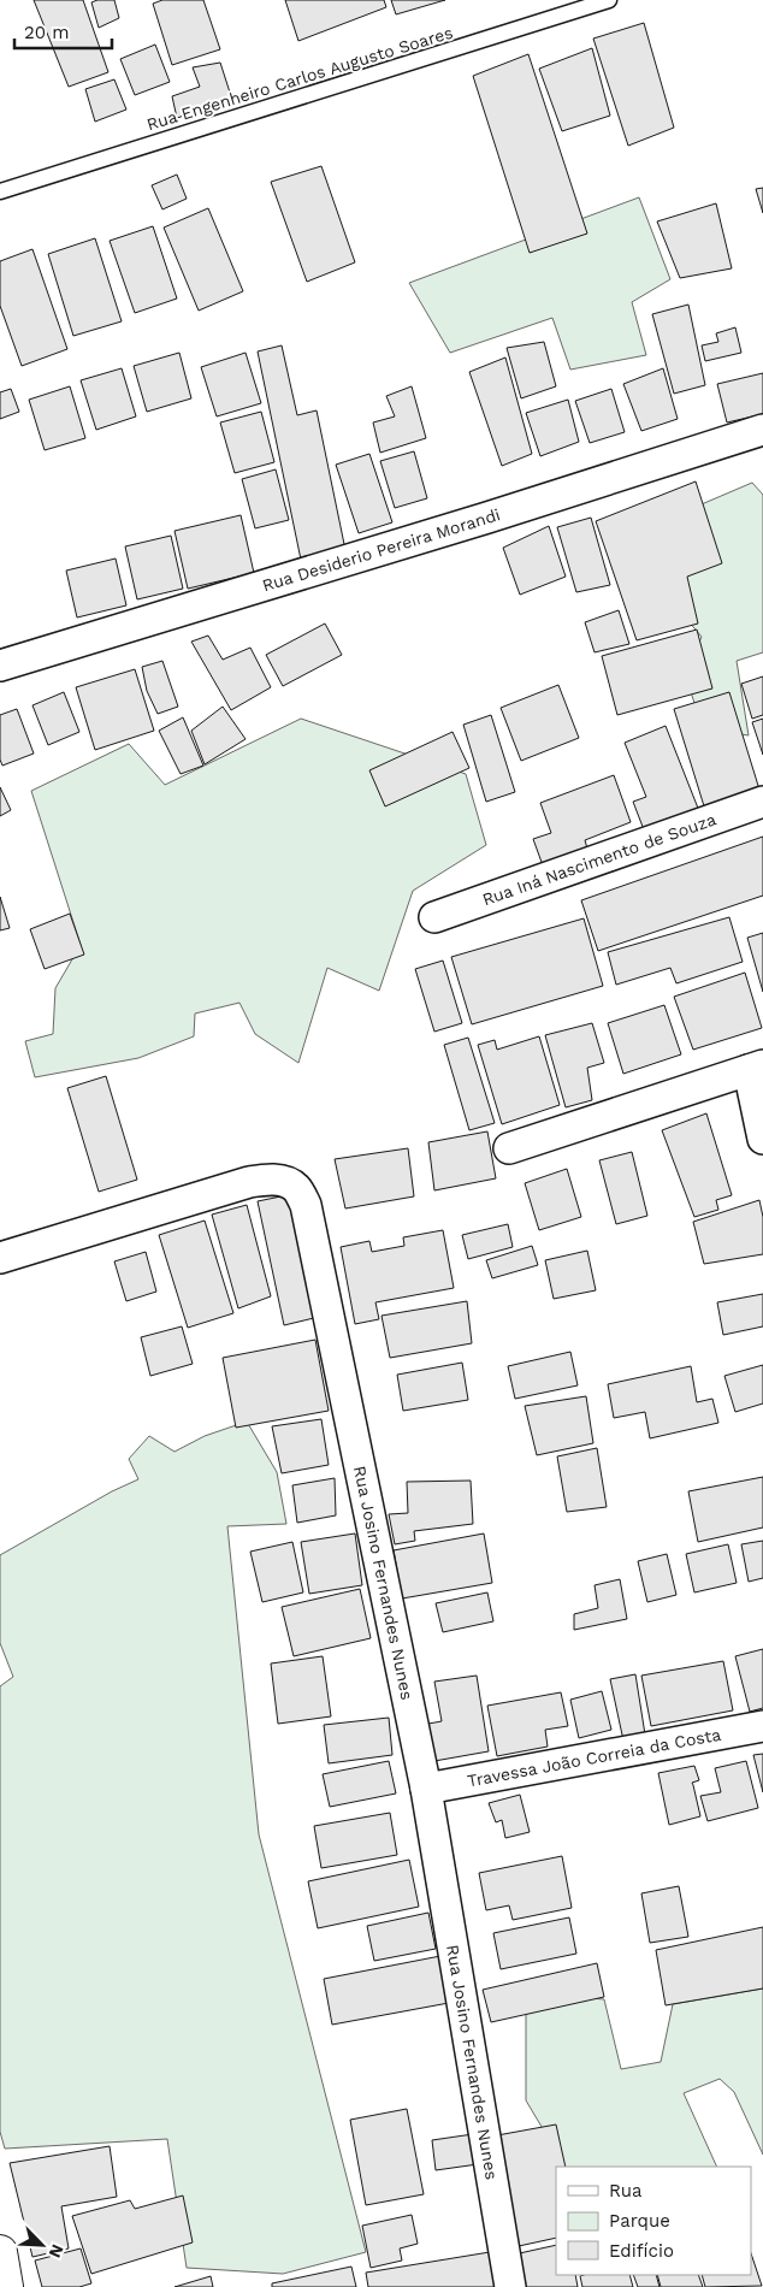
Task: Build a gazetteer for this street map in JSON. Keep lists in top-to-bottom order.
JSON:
{
  "streets": {
    "street": [
      "Rua Desiderio Pereira Morandi",
      "Rua Iná Nascimento de Souza",
      "Rua Josino Fernandes Nunes",
      "Travessa João Correia da Costa"
    ],
    "lane": ["Rua Engenheiro Carlos Augusto Soares"]
  },
  "crossings": [
    ["Rua Josino Fernandes Nunes", "Travessa João Correia da Costa"]
  ],
  "legend": ["Rua", "Parque", "Edifício"],
  "scale_bar": "20 m",
  "north": "bottom right"
}
